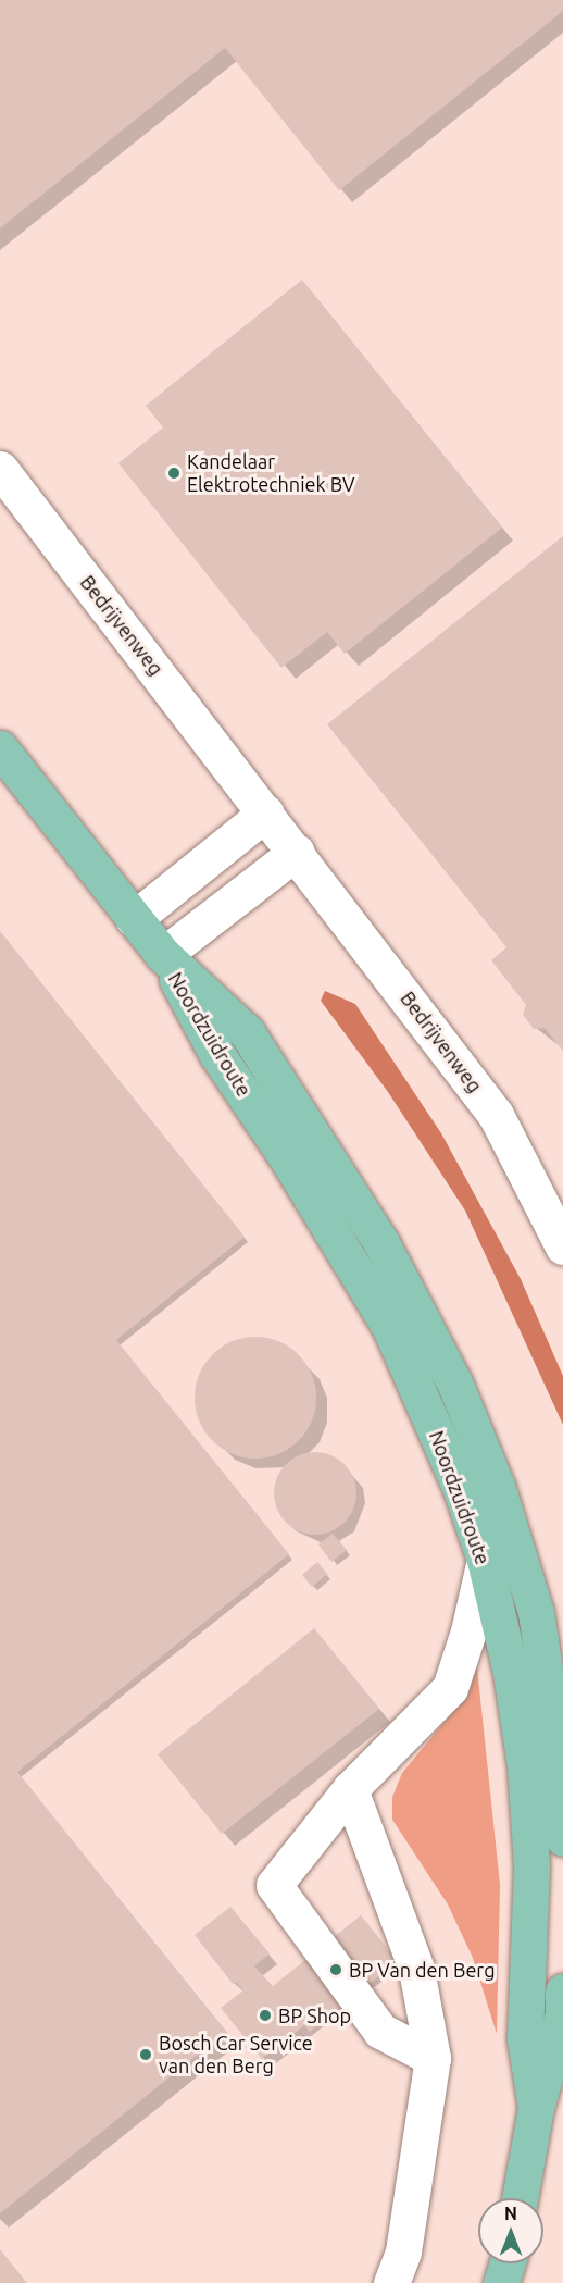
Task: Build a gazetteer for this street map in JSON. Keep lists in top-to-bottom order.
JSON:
{
  "streets": {
    "main road": ["Noordzuidroute"],
    "street": ["Bedrijvenweg"]
  },
  "places": [
    "Kandelaar Elektrotechniek BV",
    "BP Van den Berg",
    "BP Shop",
    "Bosch Car Service van den Berg"
  ],
  "north": "top"
}
